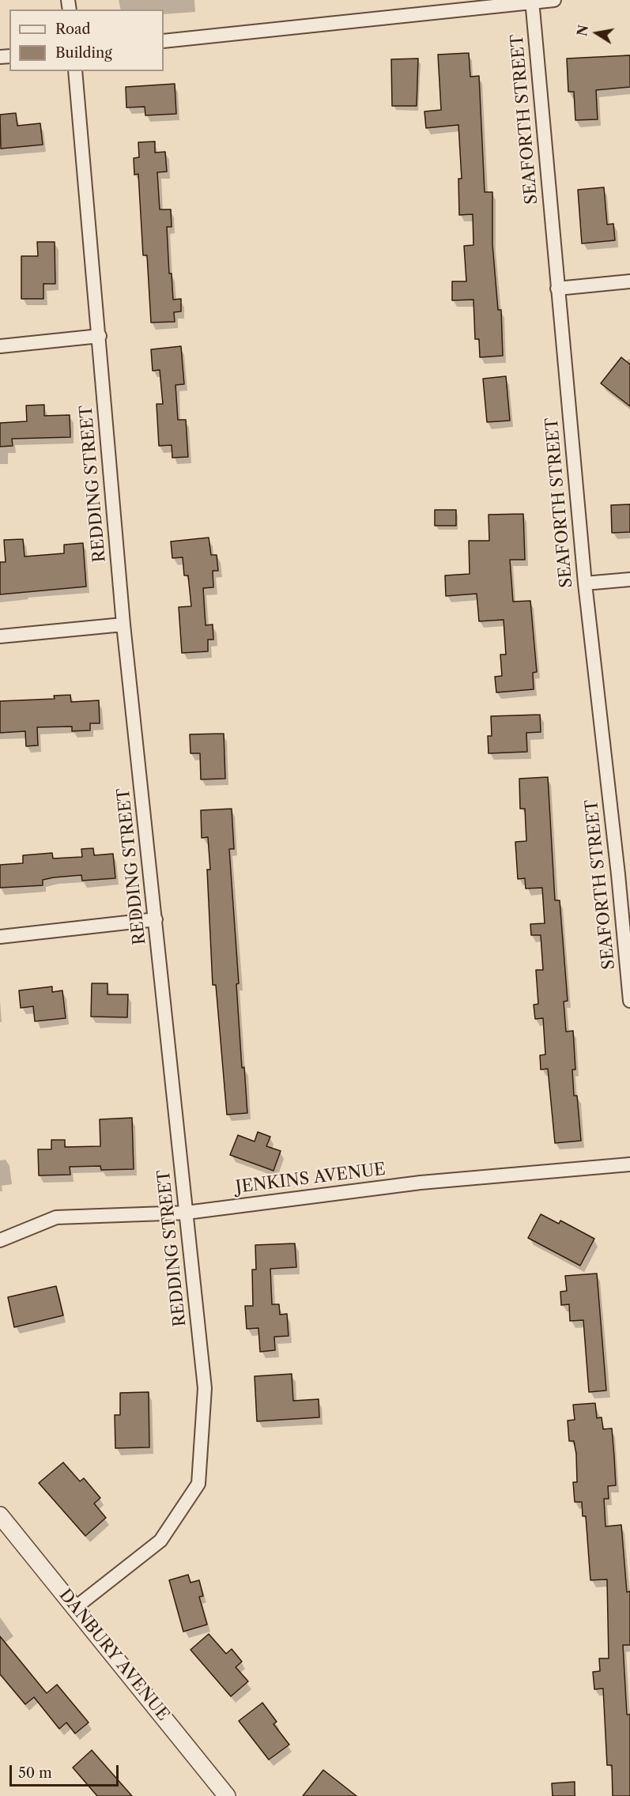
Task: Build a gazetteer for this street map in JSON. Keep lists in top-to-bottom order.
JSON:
{
  "streets": {
    "street": [
      "SEAFORTH STREET",
      "REDDING STREET",
      "JENKINS AVENUE",
      "DANBURY AVENUE"
    ]
  },
  "crossings": [
    ["REDDING STREET", "JENKINS AVENUE"],
    ["REDDING STREET", "DANBURY AVENUE"]
  ],
  "legend": ["Road", "Building"],
  "scale_bar": "50 m",
  "north": "left"
}
